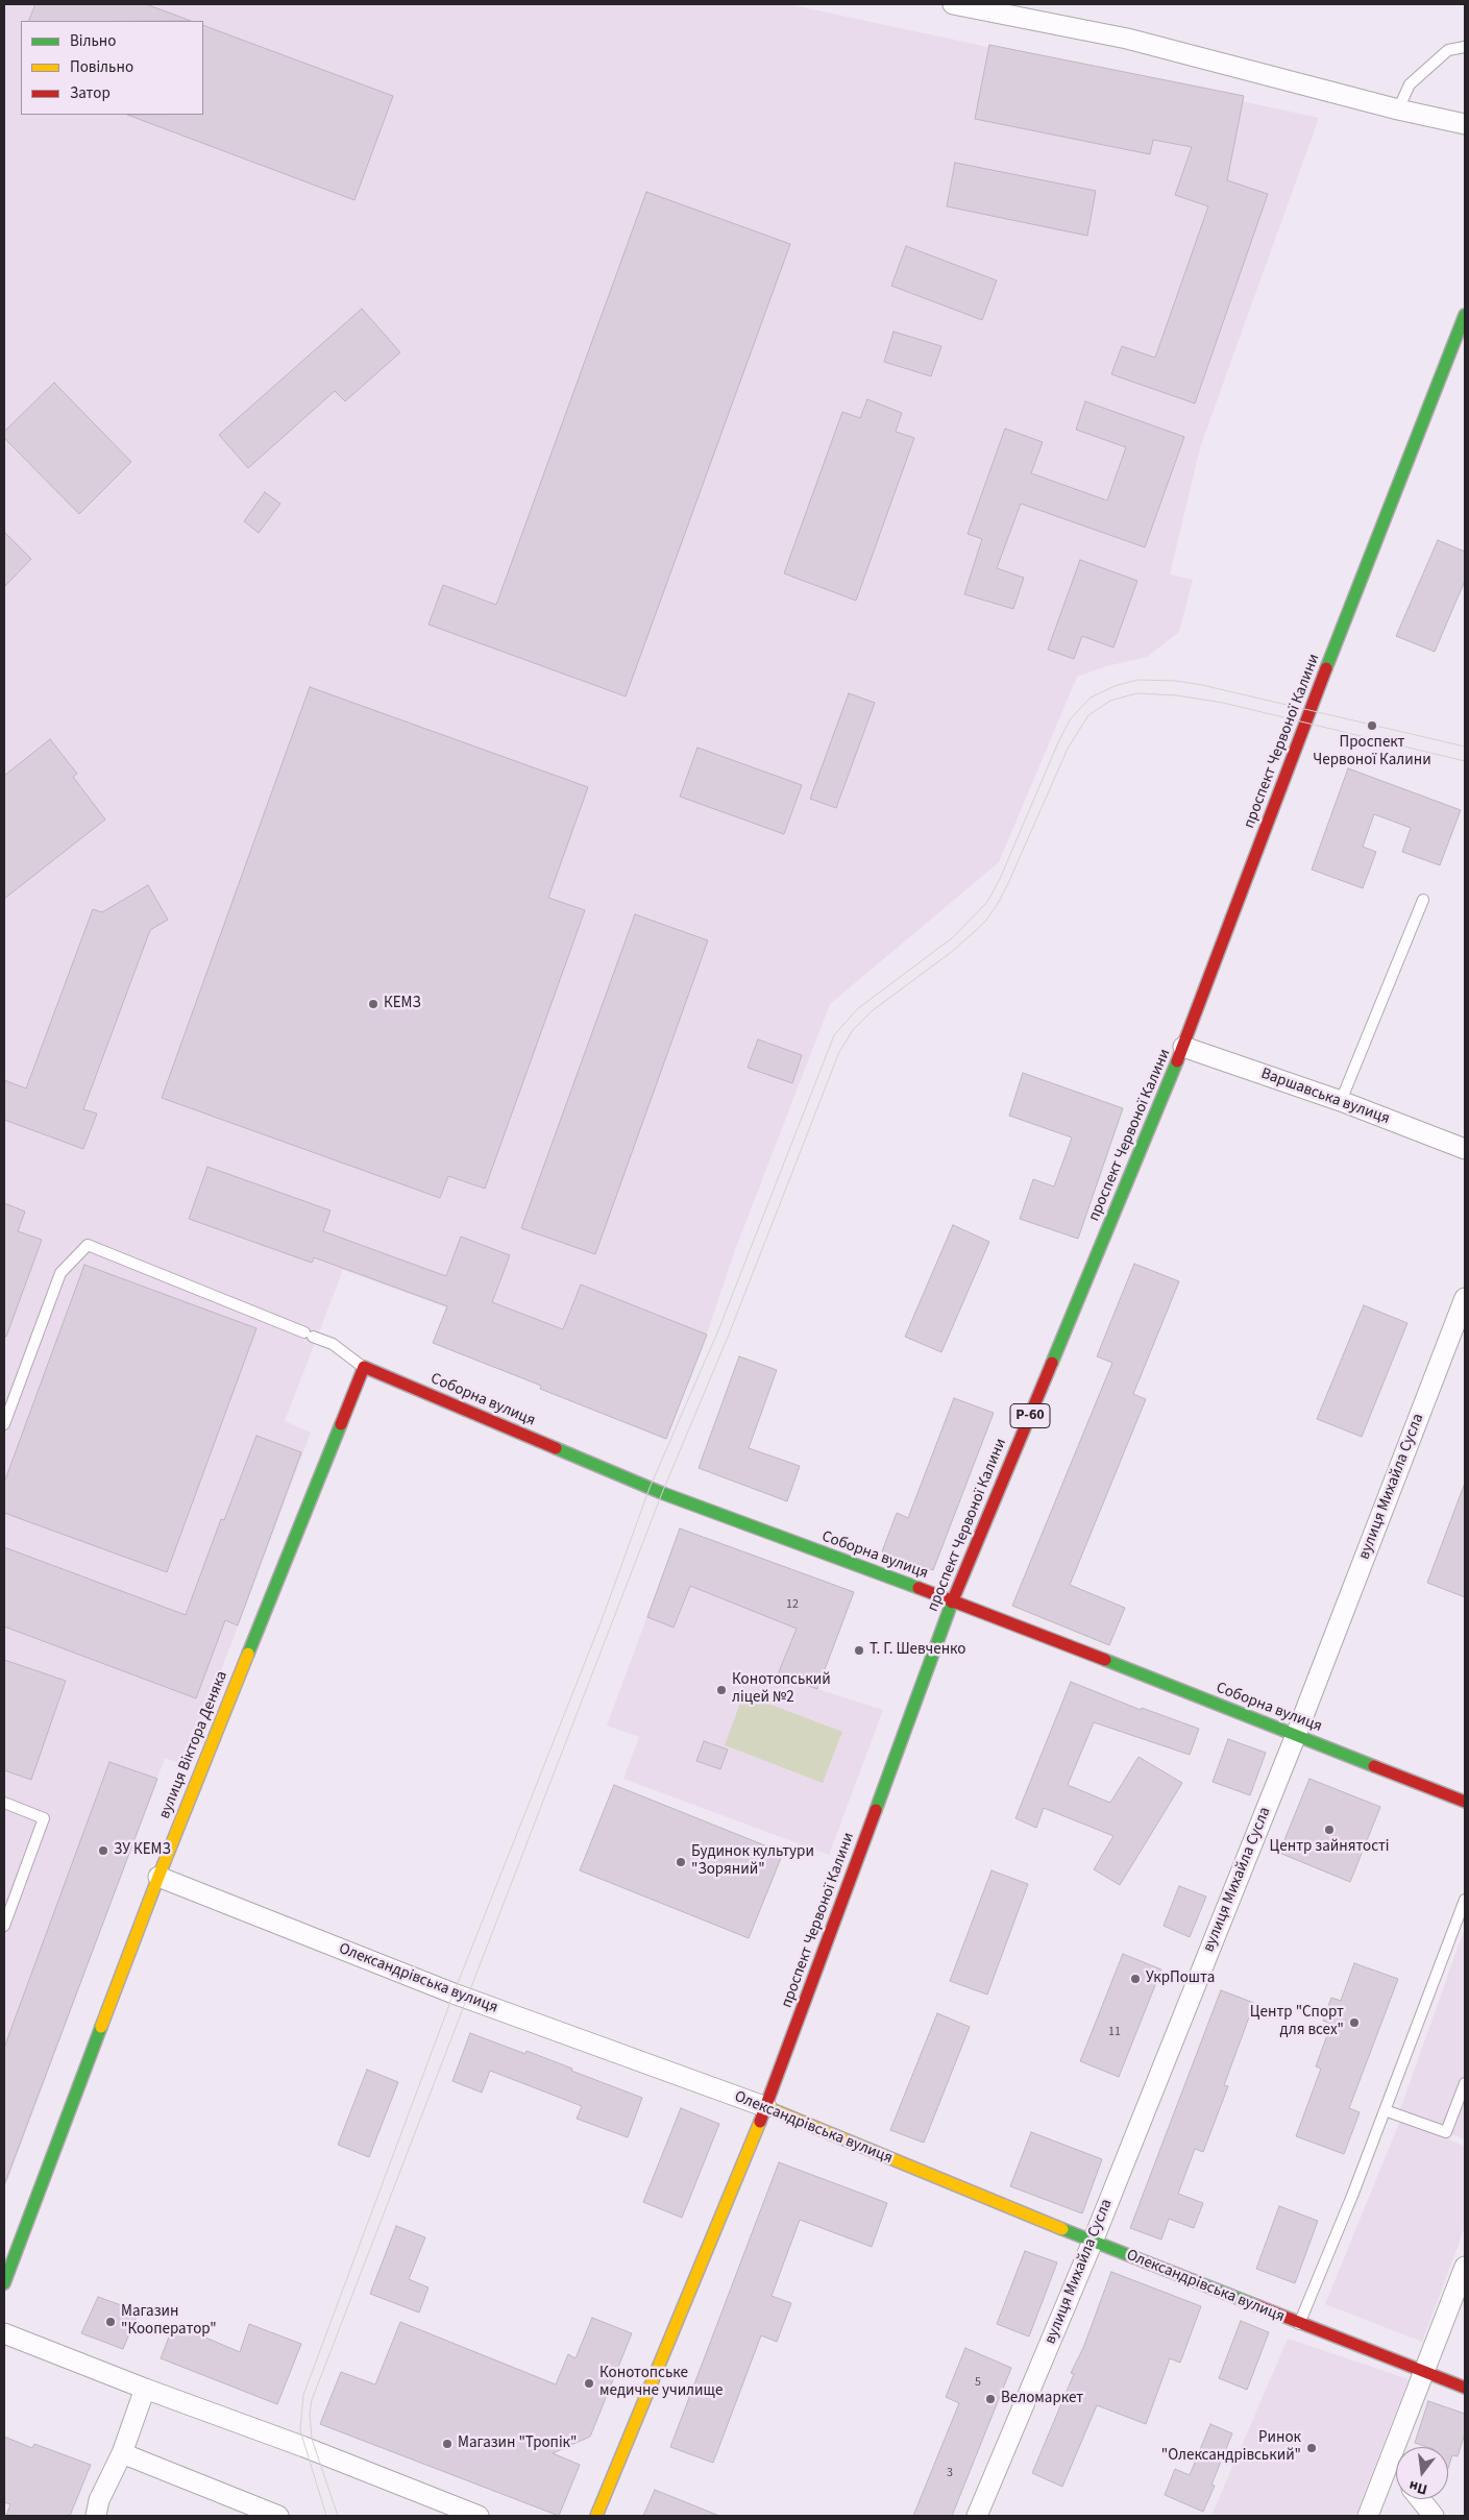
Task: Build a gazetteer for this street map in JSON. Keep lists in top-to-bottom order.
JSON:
{
  "streets": {
    "main road": [
      "проспект Червоної Калини",
      "Соборна вулиця",
      "Р-60",
      "вулиця Віктора Деняка",
      "Олександрівська вулиця"
    ],
    "street": ["Варшавська вулиця", "вулиця Михайла Сусла"]
  },
  "crossings": [
    ["проспект Червоної Калини", "Варшавська вулиця"],
    ["проспект Червоної Калини", "Соборна вулиця"],
    ["проспект Червоної Калини", "Олександрівська вулиця"],
    ["Соборна вулиця", "вулиця Михайла Сусла"],
    ["Соборна вулиця", "вулиця Віктора Деняка"],
    ["вулиця Михайла Сусла", "Олександрівська вулиця"],
    ["вулиця Віктора Деняка", "Олександрівська вулиця"]
  ],
  "places": [
    "Проспект Червоної Калини",
    "КЕМЗ",
    "Т. Г. Шевченко",
    "Конотопський ліцей №2",
    "Центр зайнятості",
    "ЗУ КЕМЗ",
    "Будинок культури \"Зоряний\"",
    "УкрПошта",
    "Центр \"Спорт для всех\"",
    "Магазин \"Кооператор\"",
    "Конотопське медичне училище",
    "Веломаркет",
    "Магазин \"Тропік\"",
    "Ринок \"Олександрівський\""
  ],
  "house_numbers": [
    "12",
    "11",
    "5",
    "3"
  ],
  "legend": ["Вільно", "Повільно", "Затор"],
  "north": "bottom"
}
